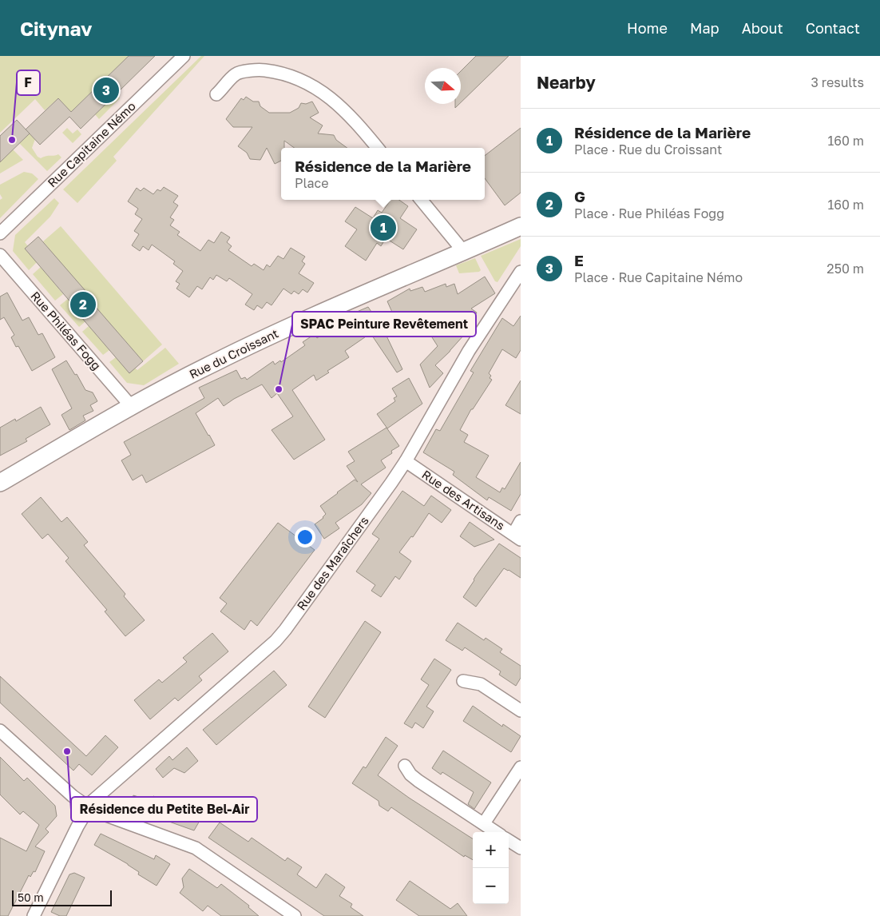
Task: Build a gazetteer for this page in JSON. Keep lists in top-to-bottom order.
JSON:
{
  "streets": {
    "street": [
      "Rue Capitaine Némo",
      "Rue Philéas Fogg",
      "Rue du Croissant",
      "Rue des Artisans",
      "Rue des Maraîchers"
    ]
  },
  "crossings": [
    ["Rue Philéas Fogg", "Rue du Croissant"],
    ["Rue des Artisans", "Rue des Maraîchers"]
  ],
  "places": ["F", "SPAC Peinture Revêtement", "Résidence du Petite Bel-Air"],
  "scale_bar": "50 m",
  "north": "right",
  "page": {
    "header": "Citynav",
    "nav": [
      "Home",
      "Map",
      "About",
      "Contact"
    ],
    "heading": ["Nearby", "3 results"],
    "pins": ["3", "1", "2"],
    "list": [
      {
        "mark": "1",
        "name": "Résidence de la Marière",
        "note": "Place · Rue du Croissant",
        "value": "160 m"
      },
      {
        "mark": "2",
        "name": "G",
        "note": "Place · Rue Philéas Fogg",
        "value": "160 m"
      },
      {
        "mark": "3",
        "name": "E",
        "note": "Place · Rue Capitaine Némo",
        "value": "250 m"
      }
    ],
    "popup": ["Résidence de la Marière", "Place"],
    "map_buttons": ["+", "−"],
    "scale": "50 m"
  }
}
